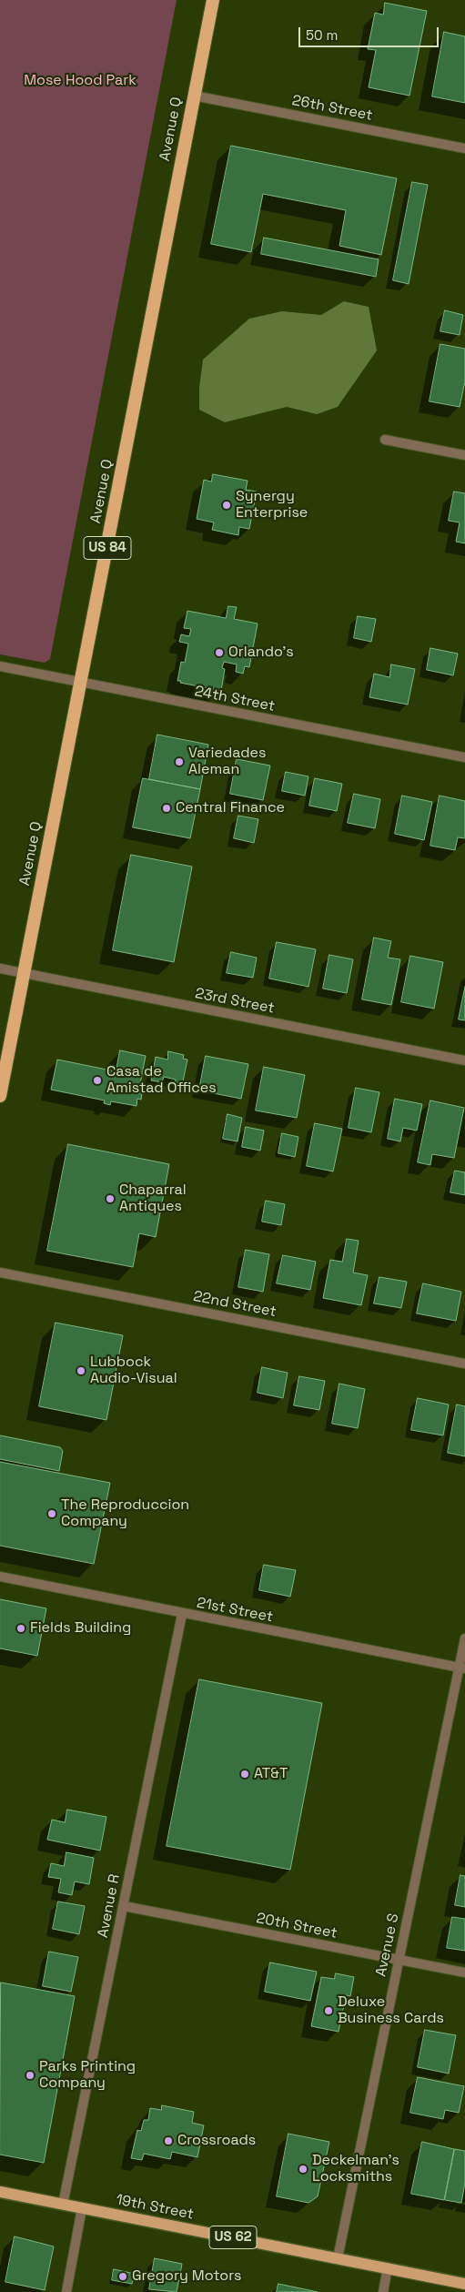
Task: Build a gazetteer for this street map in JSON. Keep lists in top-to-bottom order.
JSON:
{
  "streets": {
    "highway": ["Avenue Q", "US 84"],
    "main road": ["19th Street", "US 62"],
    "street": [
      "26th Street",
      "24th Street",
      "23rd Street",
      "22nd Street",
      "21st Street",
      "Avenue R",
      "20th Street",
      "Avenue S"
    ]
  },
  "crossings": [
    ["26th Street", "Avenue Q"],
    ["Avenue Q", "24th Street"],
    ["Avenue Q", "23rd Street"],
    ["21st Street", "Avenue R"],
    ["21st Street", "Avenue S"],
    ["Avenue R", "20th Street"],
    ["Avenue R", "19th Street"],
    ["20th Street", "Avenue S"],
    ["Avenue S", "19th Street"]
  ],
  "parks": ["Mose Hood Park"],
  "places": [
    "Synergy Enterprise",
    "Orlando's",
    "Variedades Aleman",
    "Central Finance",
    "Casa de Amistad Offices",
    "Chaparral Antiques",
    "Lubbock Audio-Visual",
    "The Reproduccion Company",
    "Fields Building",
    "AT&T",
    "Deluxe Business Cards",
    "Parks Printing Company",
    "Crossroads",
    "Deckelman's Locksmiths",
    "Gregory Motors"
  ],
  "scale_bar": "50 m"
}
